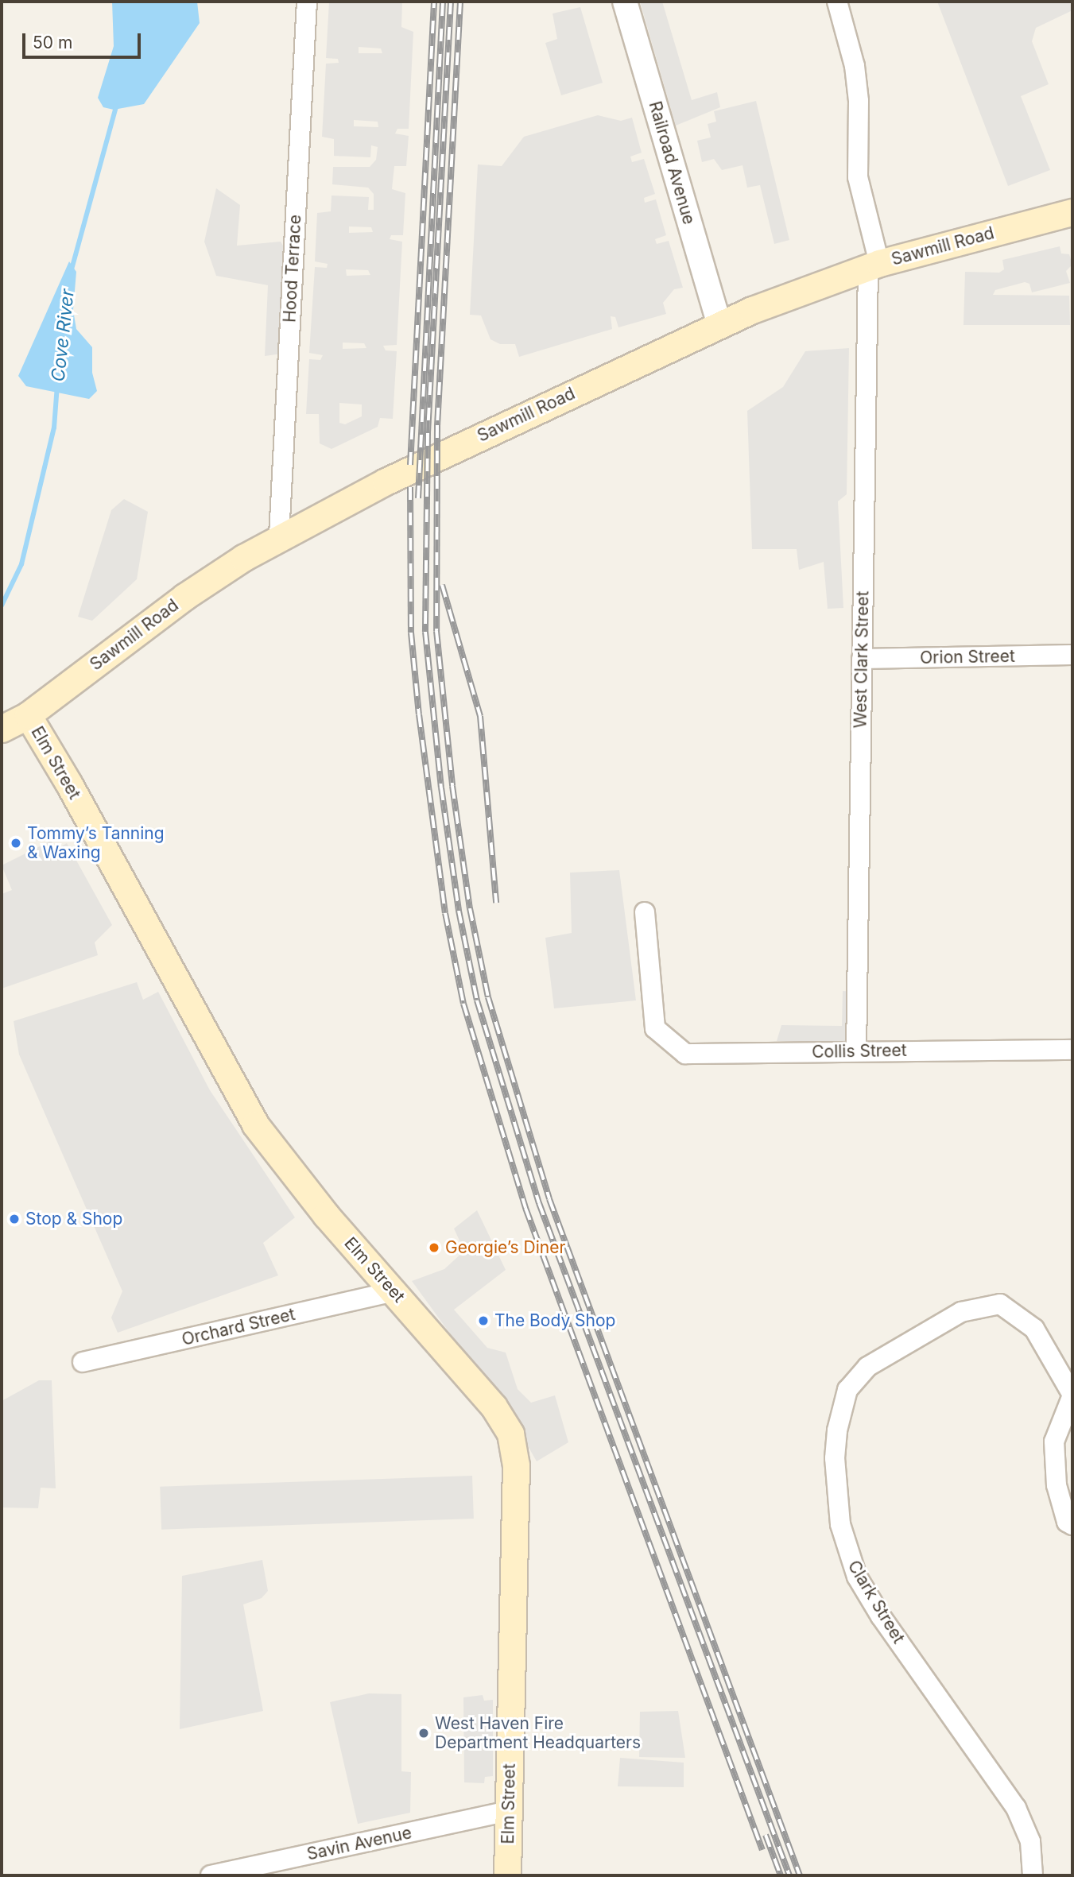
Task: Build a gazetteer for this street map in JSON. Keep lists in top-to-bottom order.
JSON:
{
  "streets": {
    "main road": ["Sawmill Road", "Elm Street"],
    "street": [
      "Railroad Avenue",
      "Hood Terrace",
      "Orion Street",
      "West Clark Street",
      "Collis Street",
      "Orchard Street",
      "Clark Street",
      "Savin Avenue"
    ]
  },
  "crossings": [
    ["Railroad Avenue", "Sawmill Road"],
    ["Sawmill Road", "Hood Terrace"],
    ["Sawmill Road", "West Clark Street"],
    ["Sawmill Road", "Elm Street"],
    ["Orion Street", "West Clark Street"],
    ["West Clark Street", "Collis Street"],
    ["Elm Street", "Orchard Street"],
    ["Elm Street", "Savin Avenue"]
  ],
  "water": ["Cove River"],
  "places": [
    "Tommy’s Tanning & Waxing",
    "Stop & Shop",
    "Georgie’s Diner",
    "The Body Shop",
    "West Haven Fire Department Headquarters"
  ],
  "scale_bar": "50 m"
}
